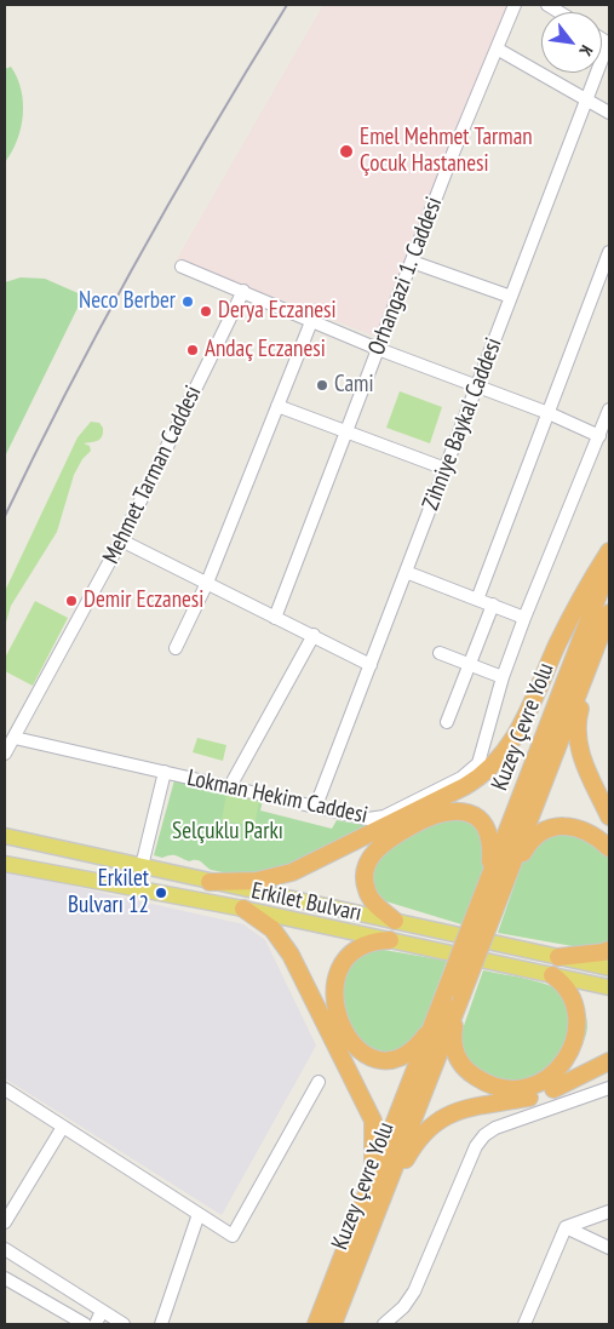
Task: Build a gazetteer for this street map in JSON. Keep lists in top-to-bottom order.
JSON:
{
  "streets": {
    "highway": ["Kuzey Çevre Yolu"],
    "main road": ["Erkilet Bulvarı"],
    "street": [
      "Orhangazi 1. Caddesi",
      "Zihniye Baykal Caddesi",
      "Mehmet Tarman Caddesi",
      "Lokman Hekim Caddesi"
    ]
  },
  "crossings": [
    ["Zihniye Baykal Caddesi", "Lokman Hekim Caddesi"],
    ["Mehmet Tarman Caddesi", "Lokman Hekim Caddesi"]
  ],
  "parks": ["Selçuklu Parkı"],
  "places": [
    "Emel Mehmet Tarman Çocuk Hastanesi",
    "Neco Berber",
    "Derya Eczanesi",
    "Andaç Eczanesi",
    "Cami",
    "Demir Eczanesi",
    "Erkilet Bulvarı 12"
  ],
  "north": "bottom right"
}
